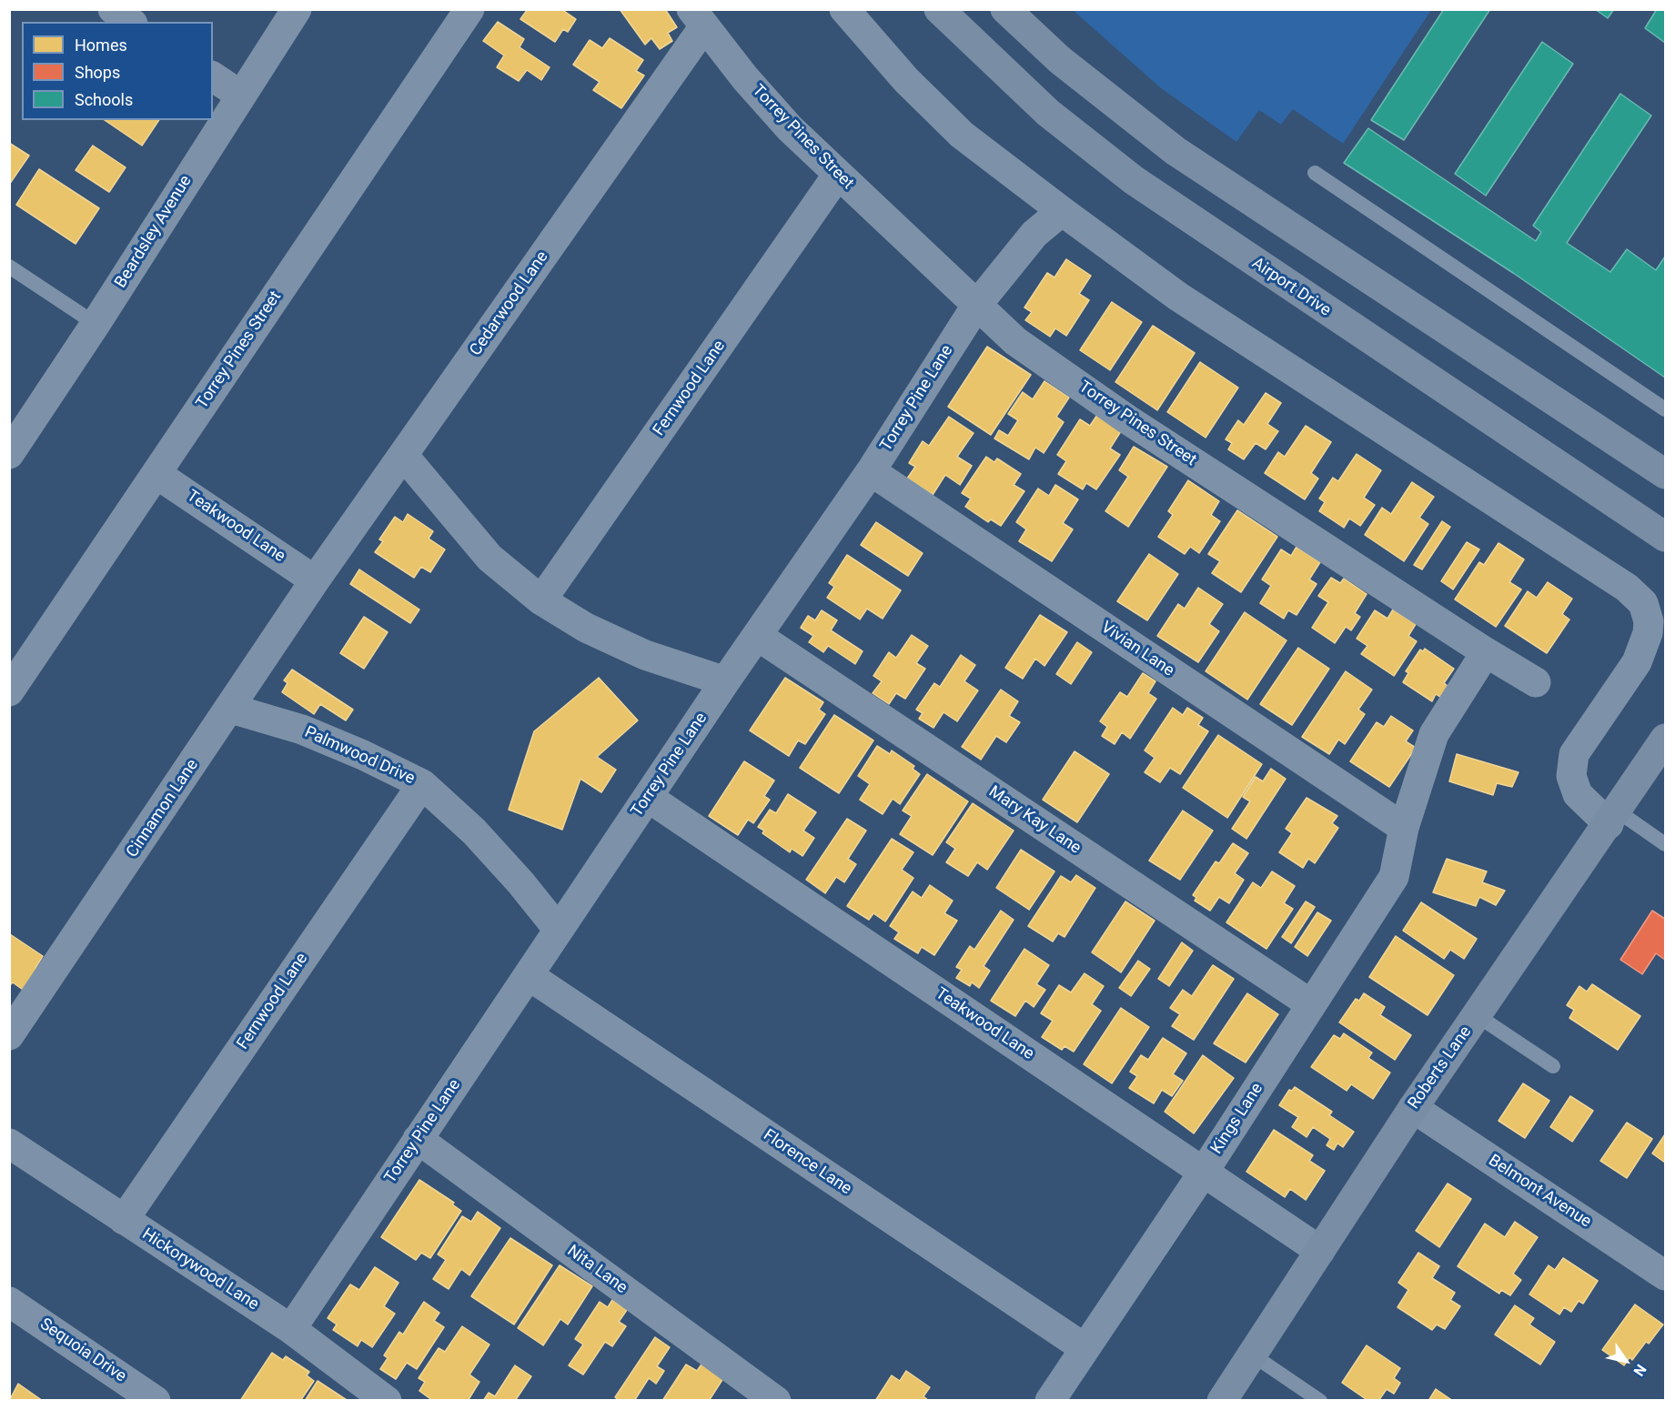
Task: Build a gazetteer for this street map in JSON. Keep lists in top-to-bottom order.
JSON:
{
  "streets": {
    "main road": ["Airport Drive", "Roberts Lane"],
    "street": [
      "Torrey Pines Street",
      "Beardsley Avenue",
      "Cedarwood Lane",
      "Fernwood Lane",
      "Torrey Pine Lane",
      "Teakwood Lane",
      "Vivian Lane",
      "Palmwood Drive",
      "Cinnamon Lane",
      "Mary Kay Lane",
      "Kings Lane",
      "Florence Lane",
      "Belmont Avenue",
      "Hickorywood Lane",
      "Nita Lane",
      "Sequoia Drive"
    ]
  },
  "crossings": [
    ["Torrey Pines Street", "Cedarwood Lane"],
    ["Torrey Pines Street", "Fernwood Lane"],
    ["Torrey Pines Street", "Torrey Pine Lane"],
    ["Torrey Pines Street", "Teakwood Lane"],
    ["Cedarwood Lane", "Teakwood Lane"],
    ["Cedarwood Lane", "Cinnamon Lane"],
    ["Fernwood Lane", "Palmwood Drive"],
    ["Fernwood Lane", "Hickorywood Lane"],
    ["Torrey Pine Lane", "Teakwood Lane"],
    ["Torrey Pine Lane", "Vivian Lane"],
    ["Torrey Pine Lane", "Palmwood Drive"],
    ["Torrey Pine Lane", "Mary Kay Lane"],
    ["Torrey Pine Lane", "Florence Lane"],
    ["Torrey Pine Lane", "Hickorywood Lane"],
    ["Torrey Pine Lane", "Nita Lane"],
    ["Teakwood Lane", "Cinnamon Lane"],
    ["Teakwood Lane", "Roberts Lane"],
    ["Teakwood Lane", "Kings Lane"],
    ["Vivian Lane", "Kings Lane"],
    ["Palmwood Drive", "Cinnamon Lane"],
    ["Mary Kay Lane", "Kings Lane"],
    ["Roberts Lane", "Belmont Avenue"],
    ["Kings Lane", "Florence Lane"]
  ],
  "legend": ["Homes", "Shops", "Schools"],
  "north": "bottom right"
}
